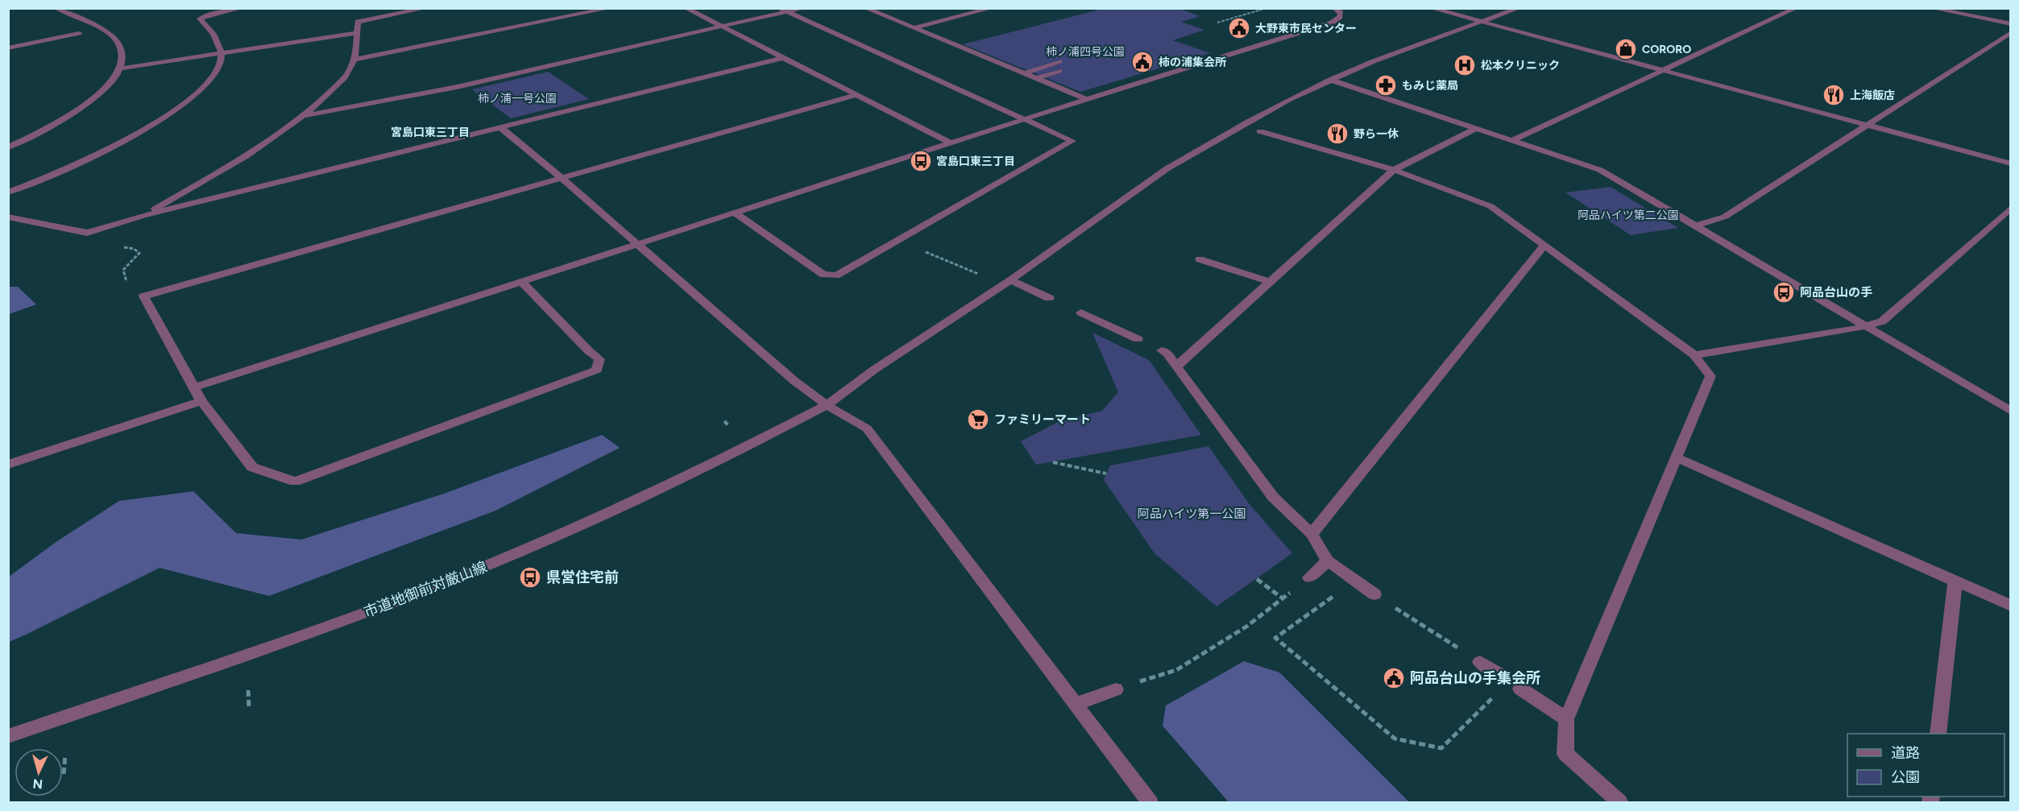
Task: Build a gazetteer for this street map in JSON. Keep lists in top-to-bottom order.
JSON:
{
  "streets": {
    "street": ["市道地御前対厳山線"]
  },
  "districts": ["宮島口東三丁目"],
  "parks": [
    "柿ノ浦四号公園",
    "柿ノ浦一号公園",
    "阿品ハイツ第二公園",
    "阿品ハイツ第一公園"
  ],
  "places": {
    "public building": ["大野東市民センター", "柿の浦集会所", "阿品台山の手集会所"],
    "shop": ["CORORO"],
    "hospital": ["松本クリニック"],
    "pharmacy": ["もみじ薬局"],
    "restaurant": ["上海飯店", "野ら一休"],
    "bus stop": ["宮島口東三丁目", "阿品台山の手", "県営住宅前"],
    "supermarket": ["ファミリーマート"]
  },
  "legend": ["道路", "公園"],
  "north": "bottom"
}
